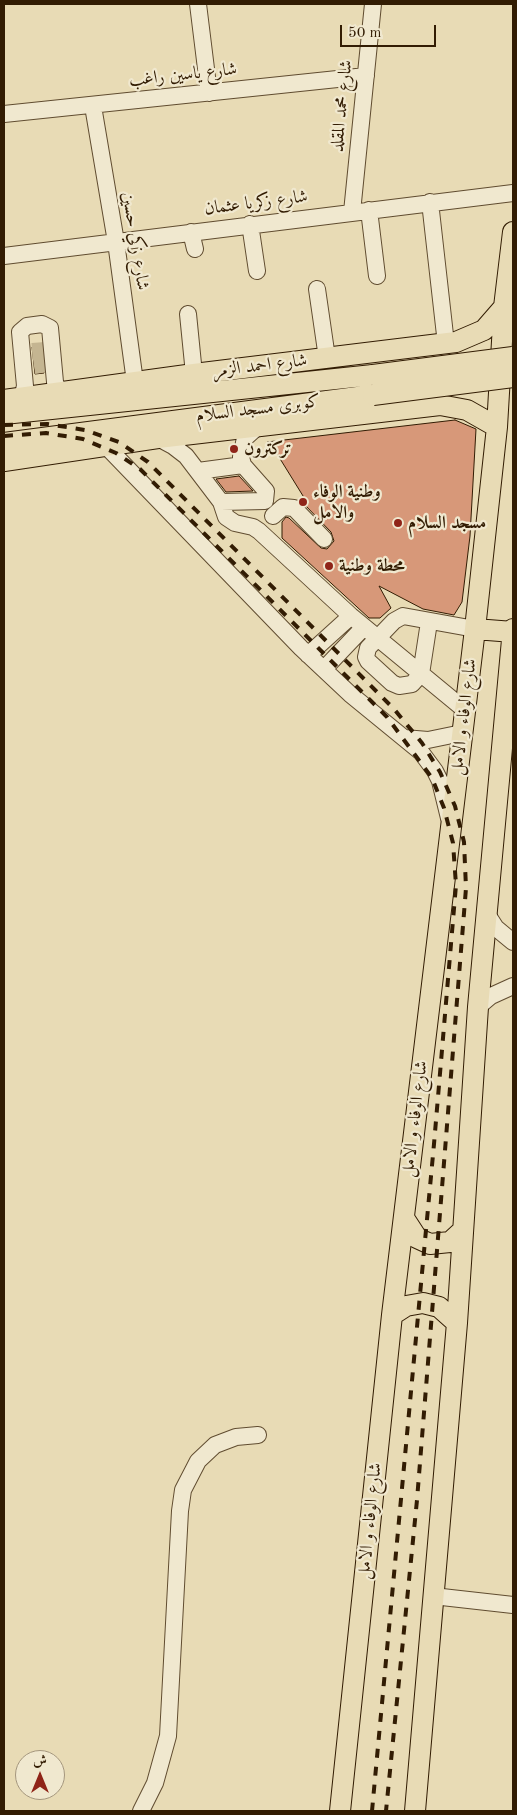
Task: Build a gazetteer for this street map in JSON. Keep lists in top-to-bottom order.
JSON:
{
  "streets": {
    "main road": ["شارع احمد الزمر", "كوبرى مسجد السلام", "شارع الوفاء و الامل"],
    "street": [
      "شارع ياسين راغب",
      "شارع محمد المقلد",
      "شارع زكريا عثمان",
      "شارع زكي حسين"
    ]
  },
  "crossings": [
    ["شارع ياسين راغب", "شارع محمد المقلد"],
    ["شارع ياسين راغب", "شارع زكي حسين"],
    ["شارع محمد المقلد", "شارع زكريا عثمان"],
    ["شارع زكريا عثمان", "شارع زكي حسين"],
    ["شارع زكي حسين", "شارع احمد الزمر"],
    ["شارع احمد الزمر", "شارع الوفاء و الامل"]
  ],
  "places": [
    "تركترون",
    "وطنية الوفاء والامل",
    "مسجد السلام",
    "محطة وطنية"
  ],
  "scale_bar": "50 m",
  "north": "top"
}
